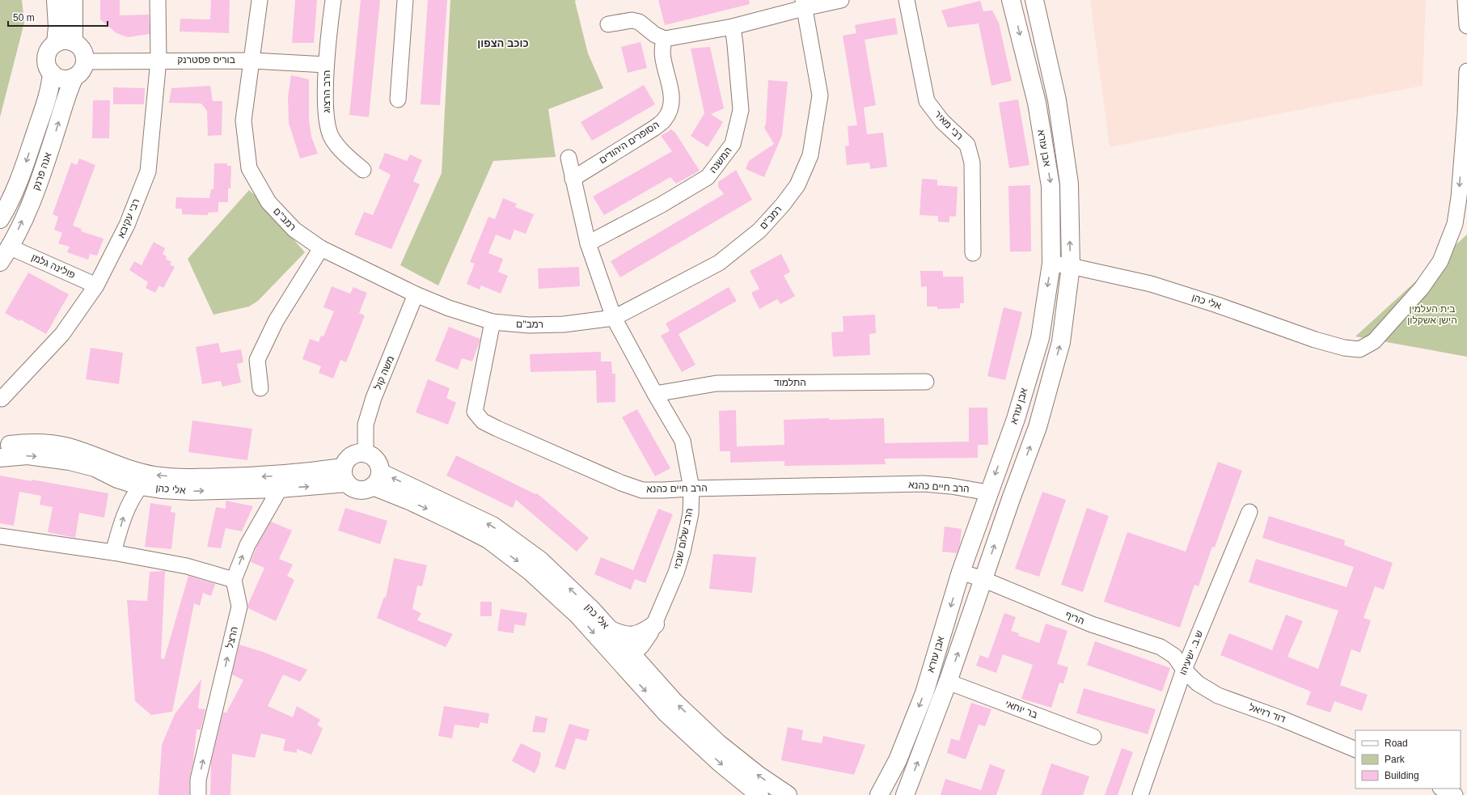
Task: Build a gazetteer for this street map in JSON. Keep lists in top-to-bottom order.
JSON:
{
  "streets": {
    "street": [
      "בוריס פסטרנק",
      "הרב הרצוג",
      "רבי מאיר",
      "הסופרים היהודים",
      "אבן עזרא",
      "המשנה",
      "אנה פרנק",
      "רמב\"ם",
      "רבי עקיבא",
      "פולינה גלמן",
      "אלי כהן",
      "משה קול",
      "התלמוד",
      "הרב חיים כהנא",
      "הרב שלום שבזי",
      "הריף",
      "הרצל",
      "ש.ב. ישעיהו",
      "בר יוחאי",
      "דוד רזיאל"
    ]
  },
  "crossings": [
    ["בוריס פסטרנק", "הרב הרצוג"],
    ["בוריס פסטרנק", "אנה פרנק"],
    ["בוריס פסטרנק", "רמב\"ם"],
    ["בוריס פסטרנק", "רבי עקיבא"],
    ["הסופרים היהודים", "הרב שלום שבזי"],
    ["אבן עזרא", "אלי כהן"],
    ["אבן עזרא", "הרב חיים כהנא"],
    ["אבן עזרא", "הריף"],
    ["אבן עזרא", "בר יוחאי"],
    ["המשנה", "הרב שלום שבזי"],
    ["אנה פרנק", "פולינה גלמן"],
    ["רמב\"ם", "משה קול"],
    ["רמב\"ם", "הרב חיים כהנא"],
    ["רמב\"ם", "הרב שלום שבזי"],
    ["רבי עקיבא", "פולינה גלמן"],
    ["אלי כהן", "משה קול"],
    ["אלי כהן", "הרב שלום שבזי"],
    ["התלמוד", "הרב שלום שבזי"],
    ["הרב חיים כהנא", "הרב שלום שבזי"],
    ["הריף", "ש.ב. ישעיהו"],
    ["הריף", "דוד רזיאל"],
    ["ש.ב. ישעיהו", "דוד רזיאל"]
  ],
  "one_way": ["הרצל"],
  "districts": ["כוכב הצפון"],
  "parks": ["בית העלמין הישן אשקלון"],
  "legend": ["Road", "Park", "Building"],
  "scale_bar": "50 m"
}
